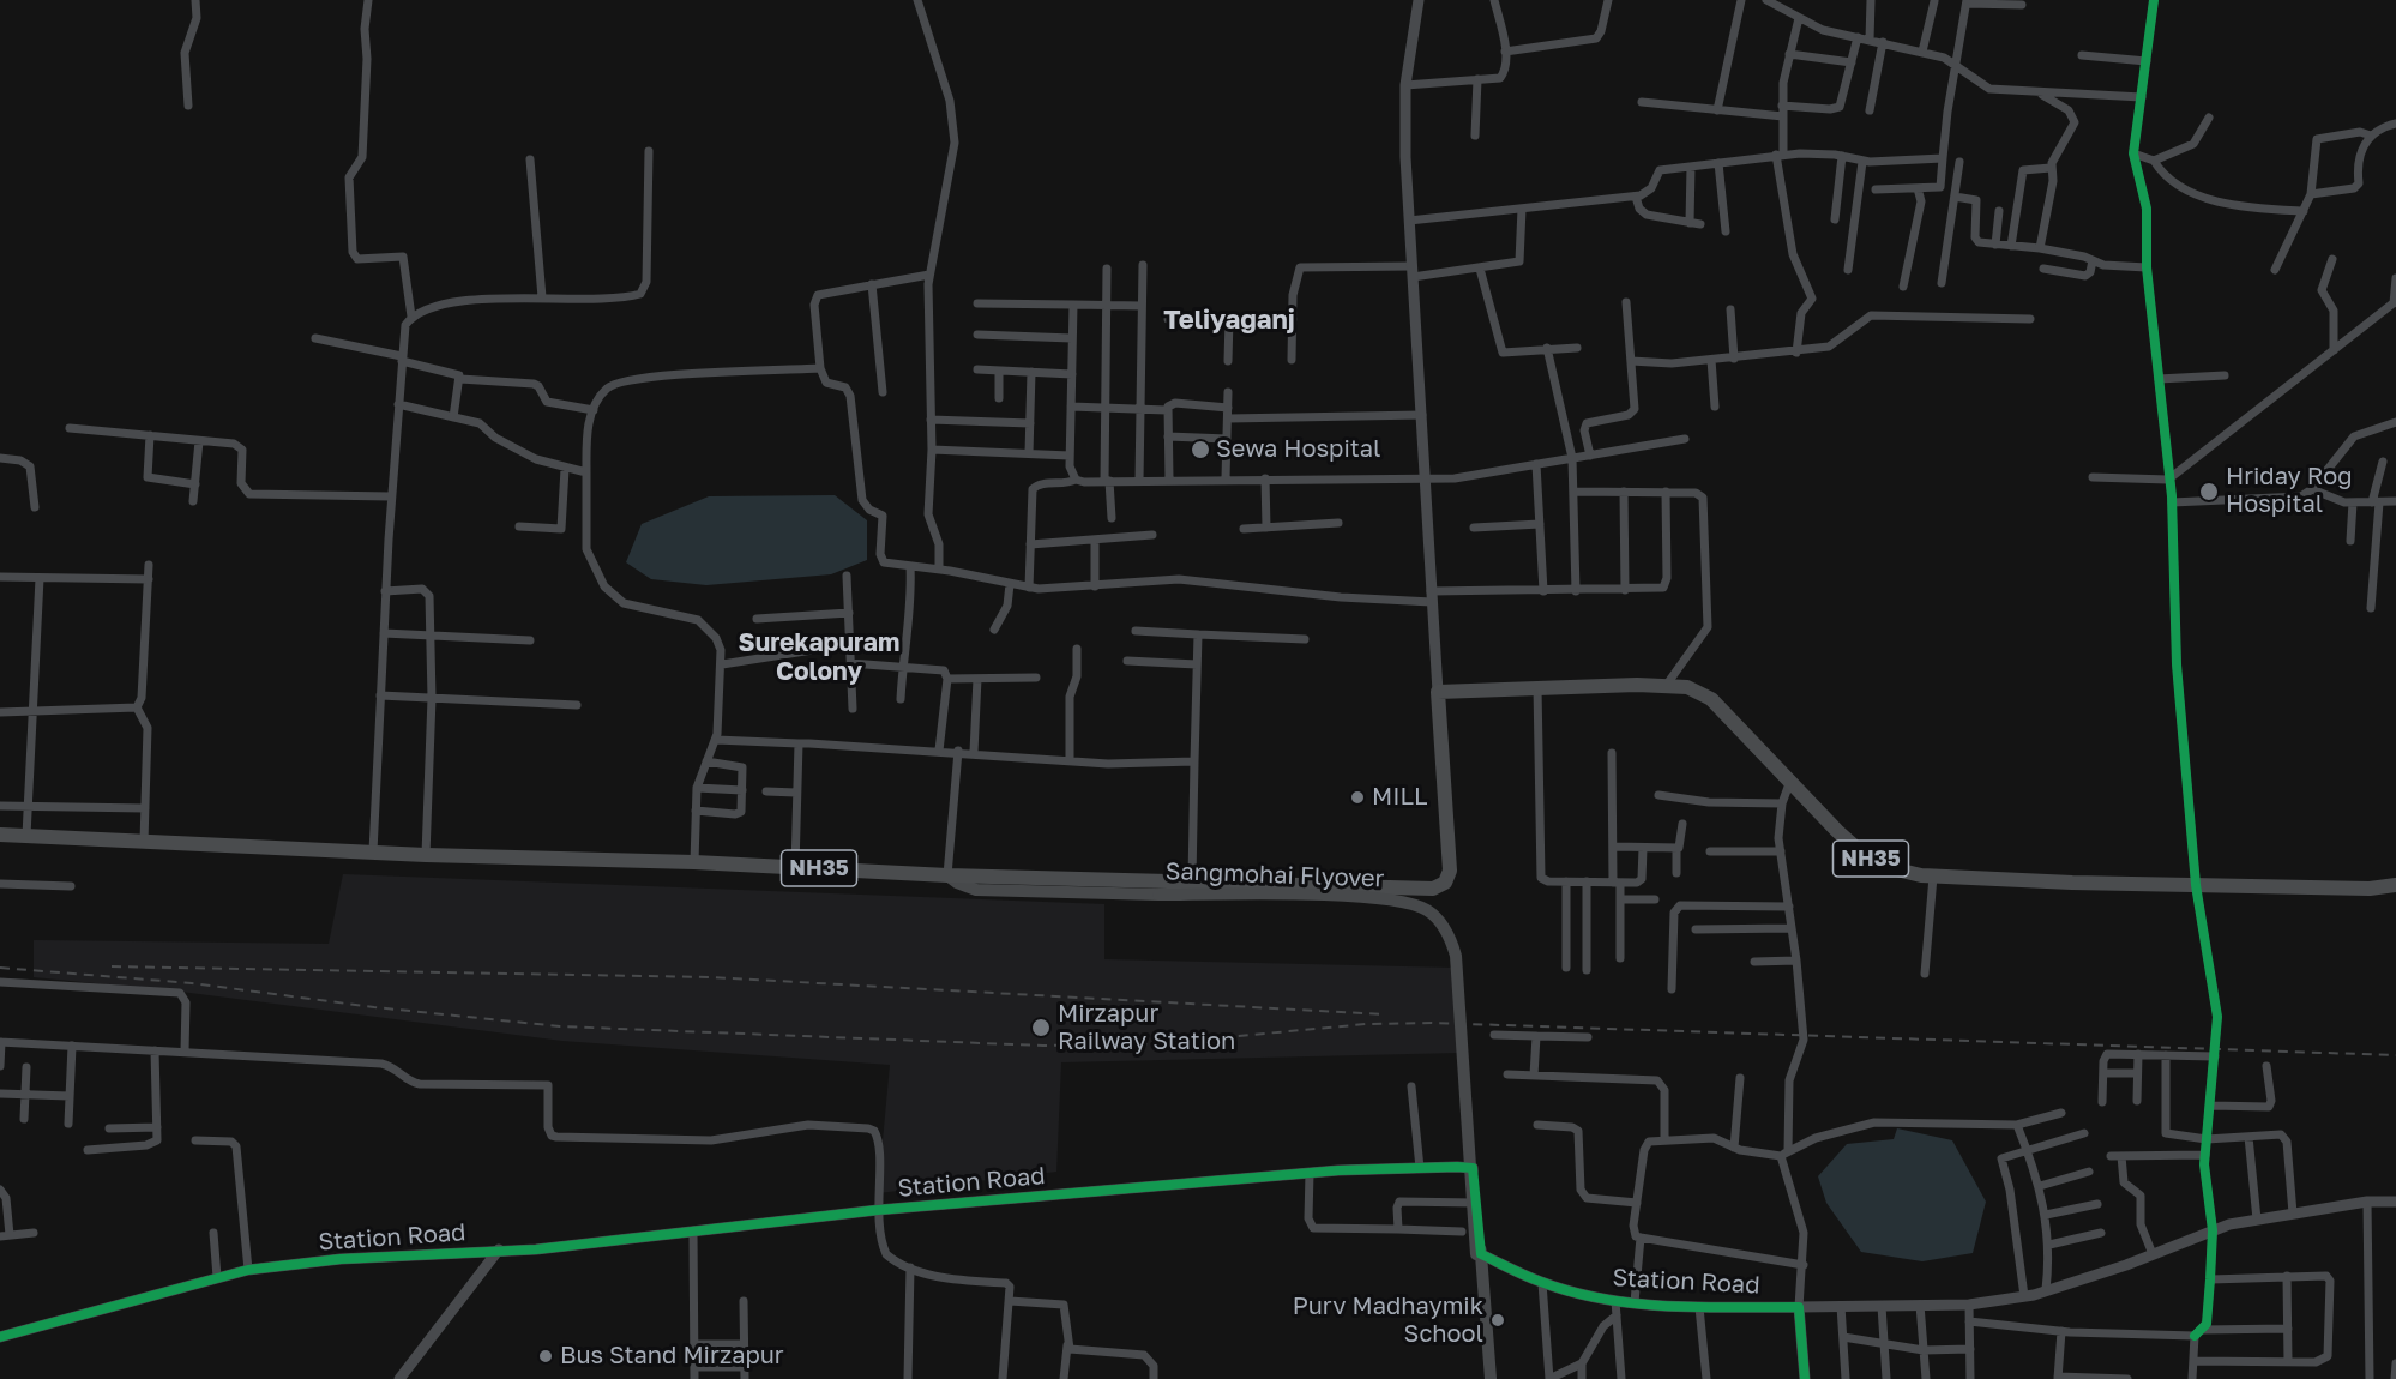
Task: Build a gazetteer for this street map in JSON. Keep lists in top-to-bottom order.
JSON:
{
  "streets": {
    "highway": ["NH35"],
    "main road": ["Sangmohai Flyover"],
    "street": ["Station Road"]
  },
  "crossings": [
    ["NH35", "Sangmohai Flyover"],
    ["Sangmohai Flyover", "Station Road"]
  ],
  "districts": ["Teliyaganj", "Surekapuram Colony"],
  "places": [
    "Sewa Hospital",
    "Hriday Rog Hospital",
    "MILL",
    "Mirzapur Railway Station",
    "Purv Madhaymik School",
    "Bus Stand Mirzapur"
  ]
}
